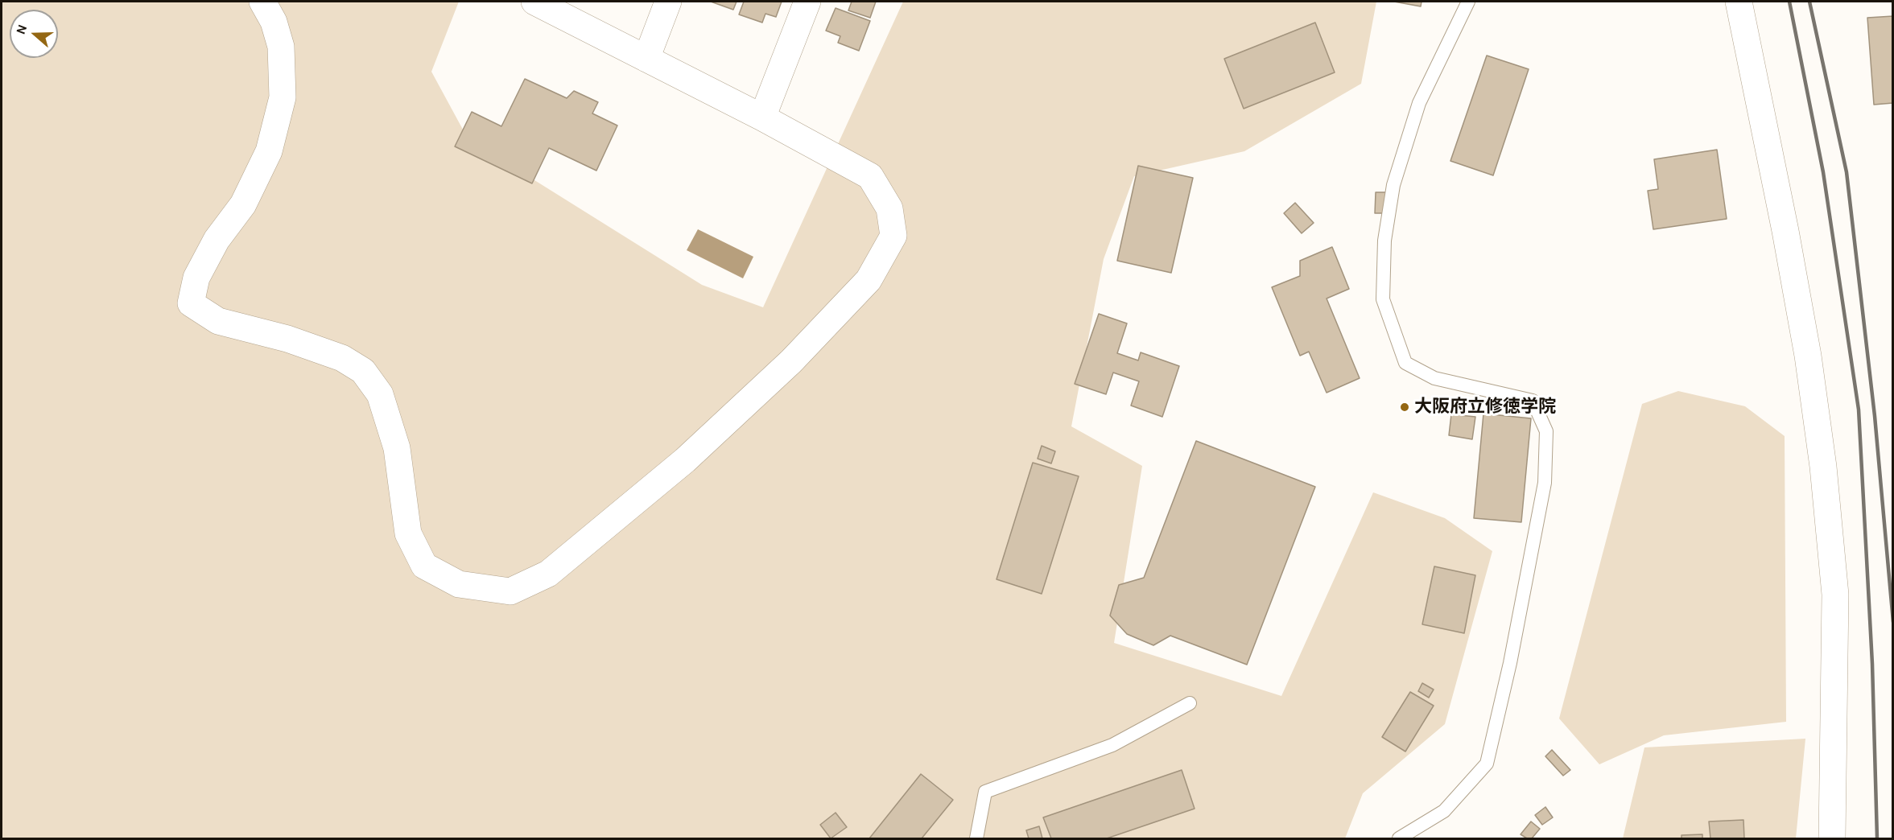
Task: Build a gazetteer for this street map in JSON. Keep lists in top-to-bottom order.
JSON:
{
  "places": ["大阪府立修徳学院"],
  "north": "left"
}
